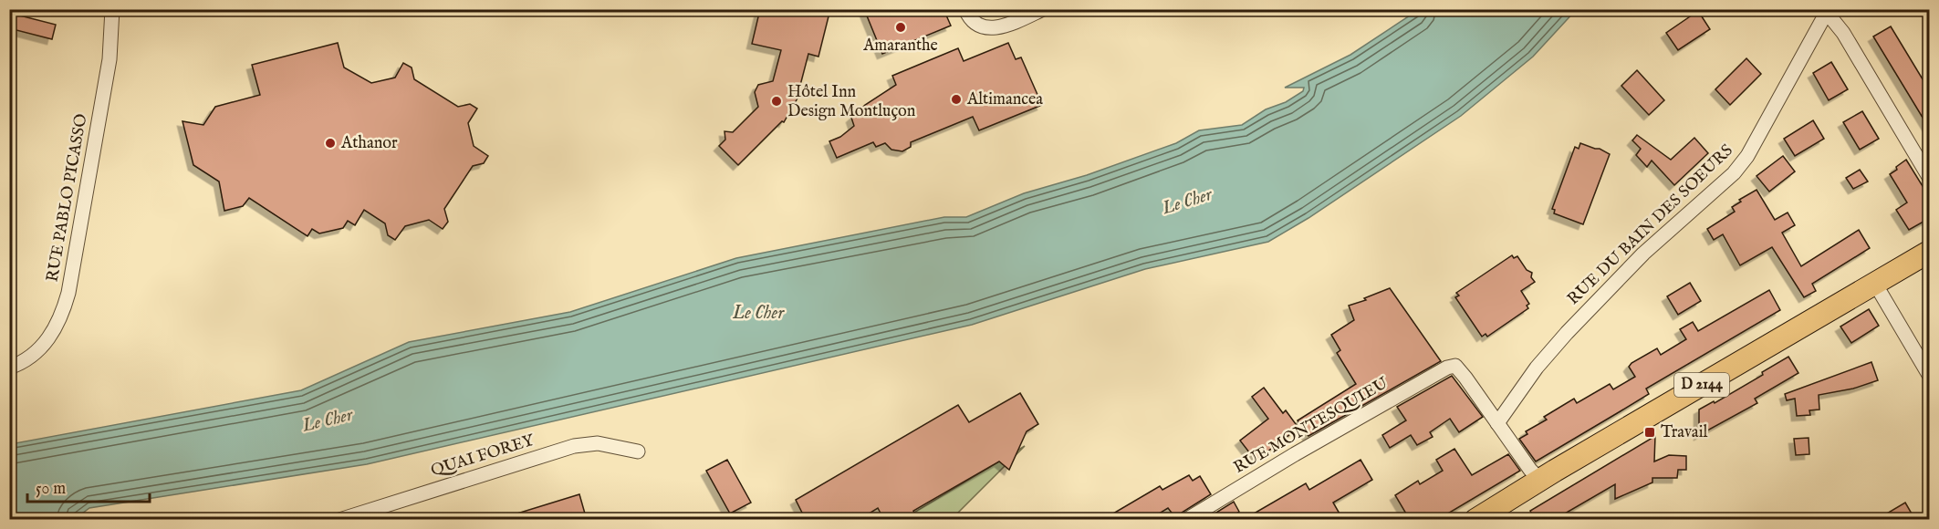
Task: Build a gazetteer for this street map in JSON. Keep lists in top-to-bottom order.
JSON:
{
  "streets": {
    "main road": ["D 2144"],
    "street": [
      "RUE PABLO PICASSO",
      "RUE DU BAIN DES SOEURS",
      "RUE MONTESQUIEU",
      "QUAI FOREY"
    ]
  },
  "crossings": [
    ["RUE DU BAIN DES SOEURS", "RUE MONTESQUIEU"]
  ],
  "water": ["Le Cher"],
  "places": {
    "other": [
      "Amaranthe",
      "Altimancea",
      "Hôtel Inn Design Montluçon",
      "Athanor"
    ],
    "transit": ["Travail"]
  },
  "scale_bar": "50 m"
}
